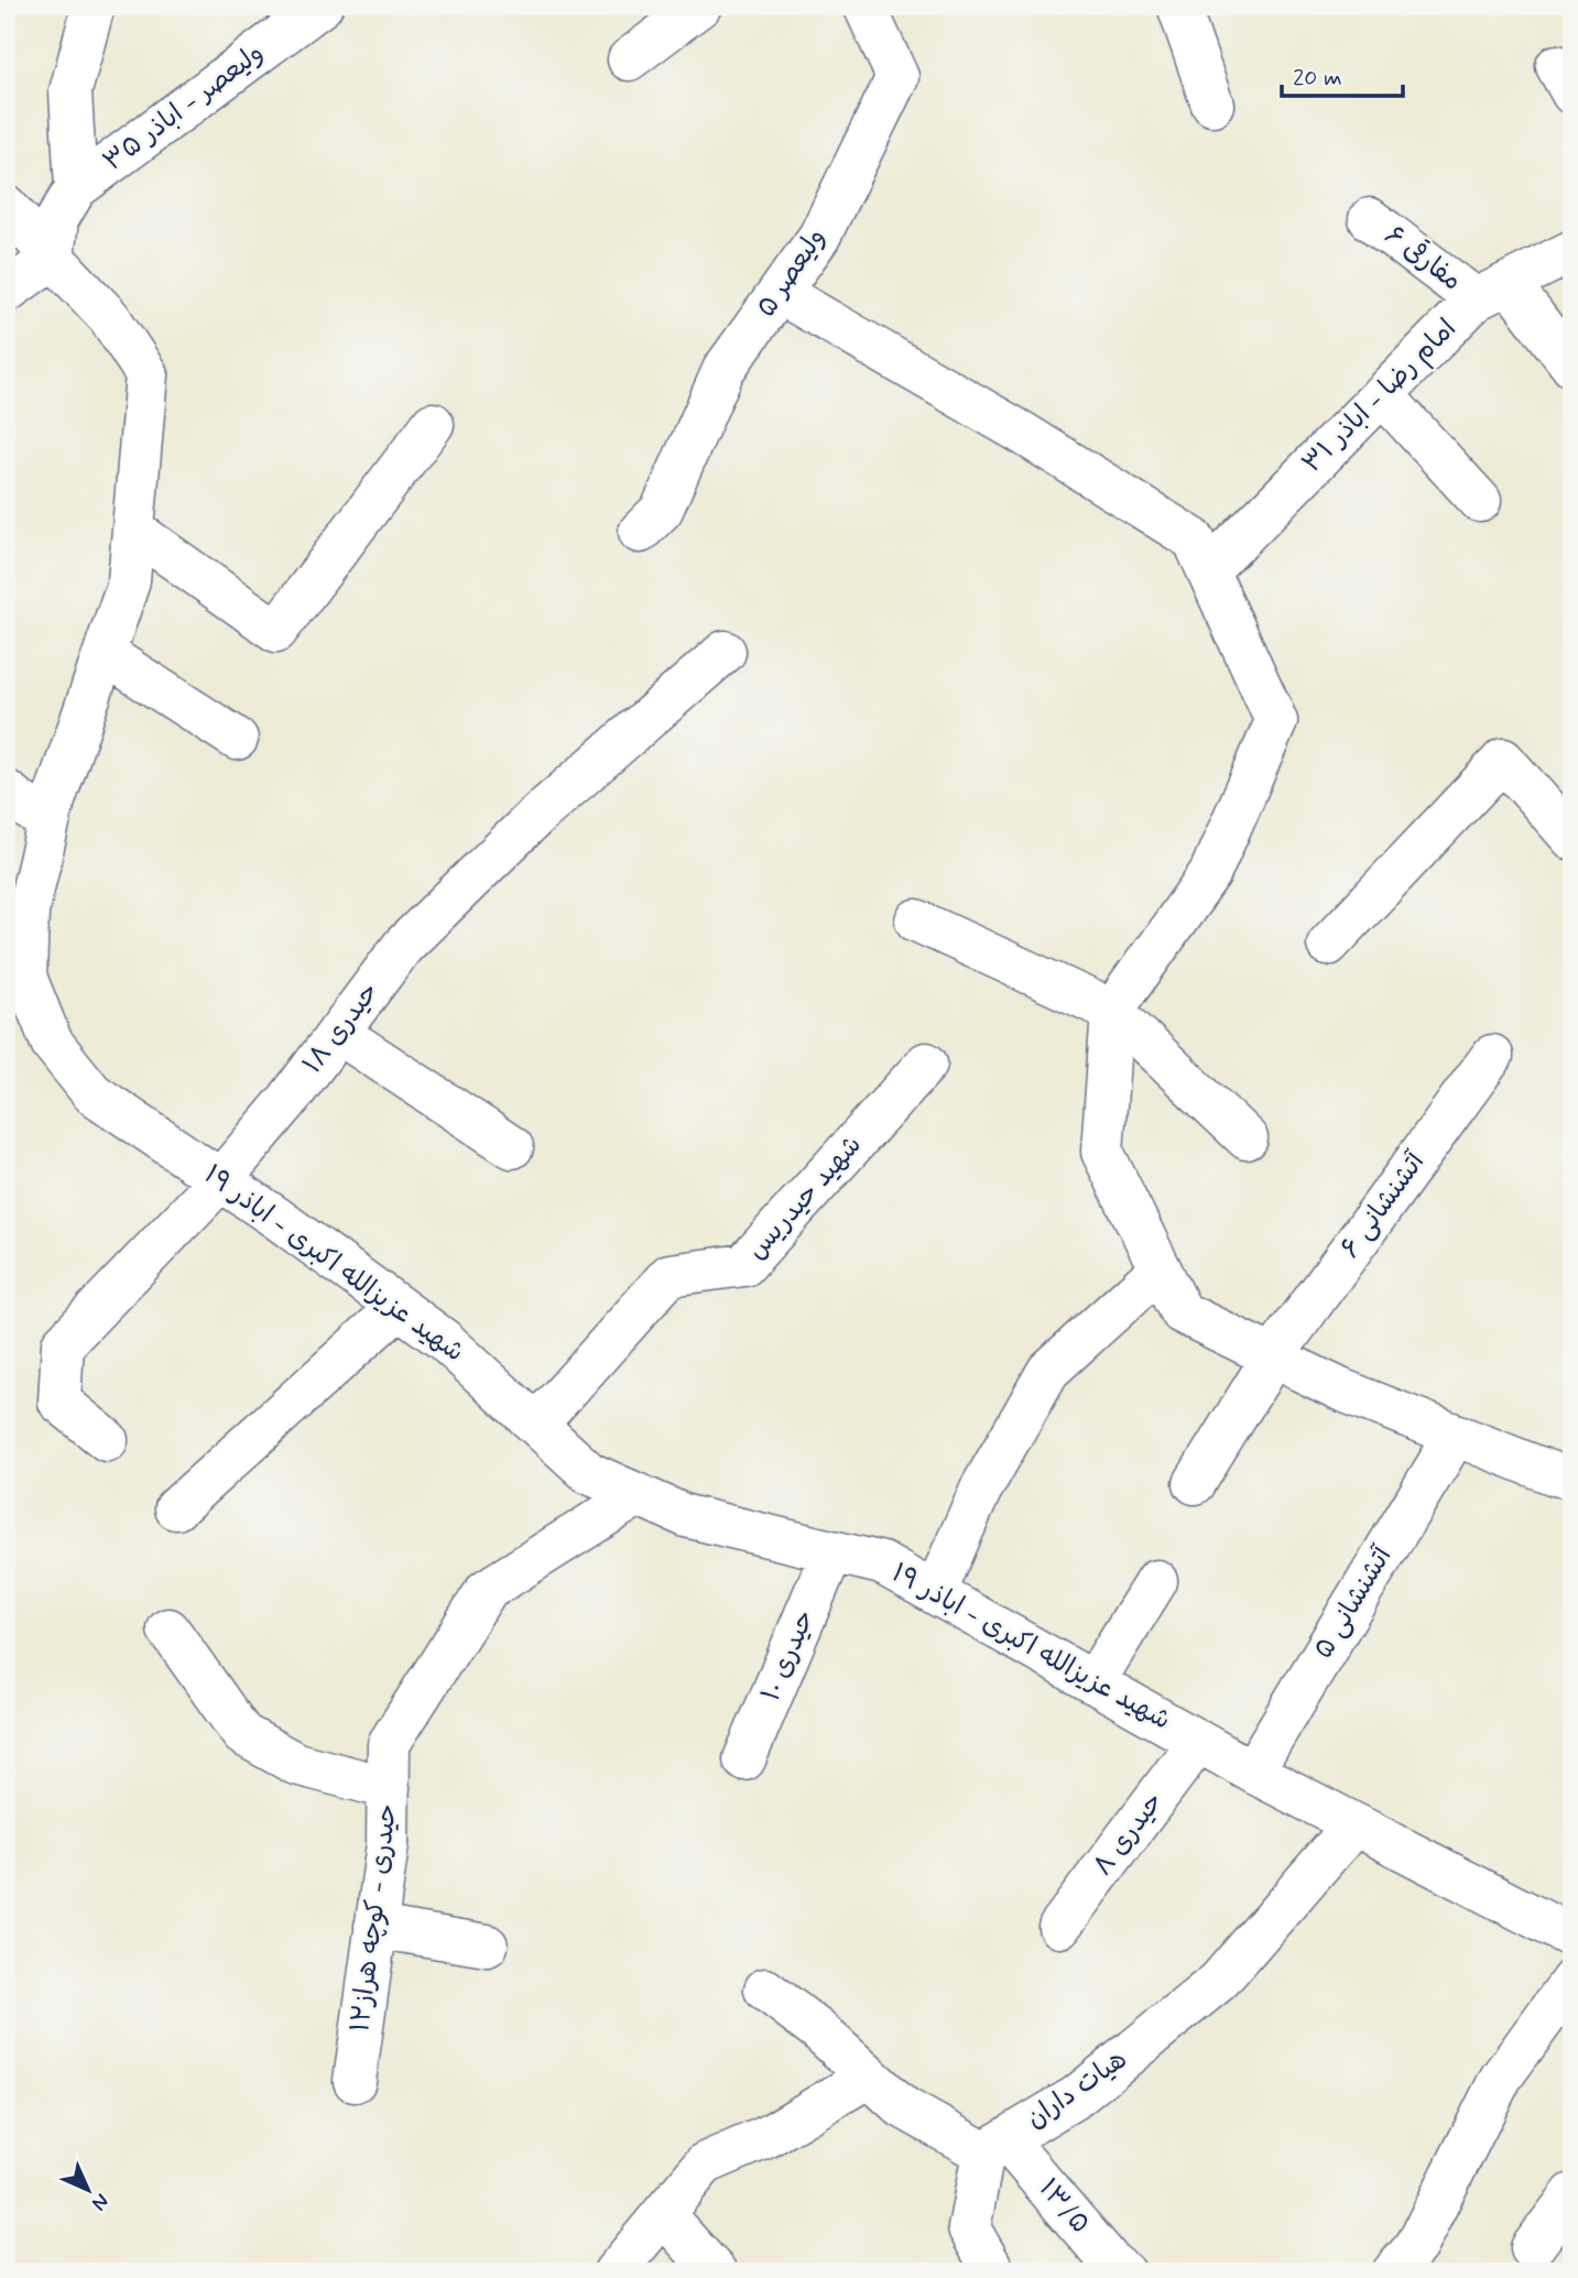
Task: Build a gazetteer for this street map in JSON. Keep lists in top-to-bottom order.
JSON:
{
  "streets": {
    "street": [
      "ولیعصر - اباذر ۳۵",
      "مفارقی ۶",
      "ولیعصر ۵",
      "امام رضا - اباذر ۳۱",
      "حیدری ۱۸",
      "شهید حیدریس",
      "آتشنشانی ۶",
      "شهید عزیزالله اکبری - اباذر ۱۹",
      "آتشنشانی ۵",
      "حیدری ۱۰",
      "حیدری ۸",
      "حیدری - كوچه هراز۱۲",
      "هیات داران",
      "۱۳/۵"
    ]
  },
  "crossings": [
    ["ولیعصر - اباذر ۳۵", "شهید عزیزالله اکبری - اباذر ۱۹"],
    ["مفارقی ۶", "امام رضا - اباذر ۳۱"],
    ["حیدری ۱۸", "شهید عزیزالله اکبری - اباذر ۱۹"],
    ["شهید حیدریس", "شهید عزیزالله اکبری - اباذر ۱۹"],
    ["شهید عزیزالله اکبری - اباذر ۱۹", "آتشنشانی ۵"],
    ["شهید عزیزالله اکبری - اباذر ۱۹", "حیدری ۱۰"],
    ["شهید عزیزالله اکبری - اباذر ۱۹", "حیدری ۸"],
    ["شهید عزیزالله اکبری - اباذر ۱۹", "حیدری - كوچه هراز۱۲"],
    ["شهید عزیزالله اکبری - اباذر ۱۹", "هیات داران"],
    ["هیات داران", "۱۳/۵"]
  ],
  "scale_bar": "20 m",
  "north": "bottom right"
}
